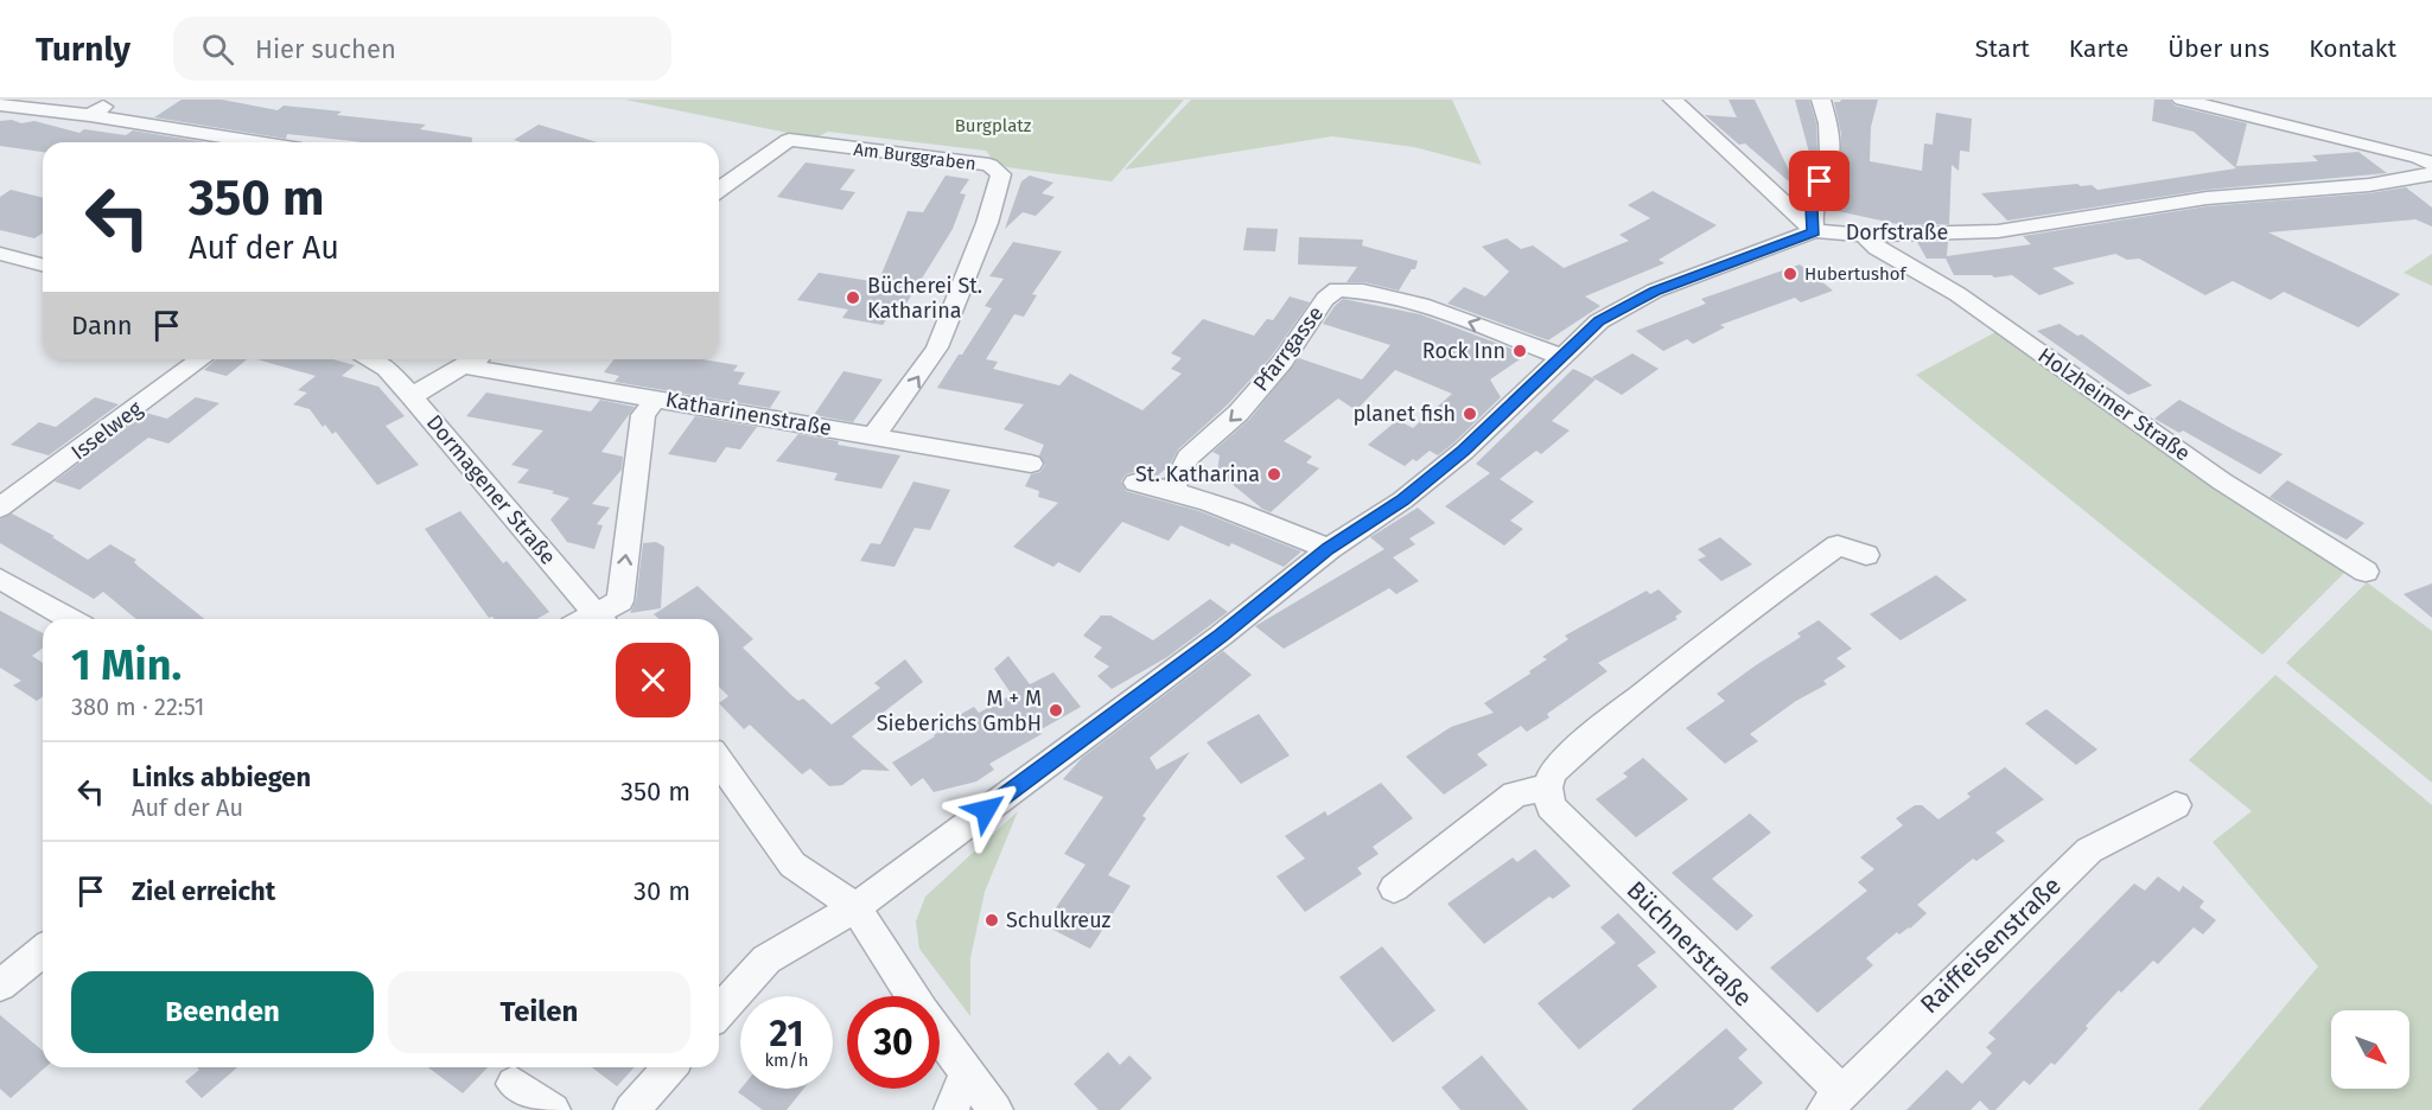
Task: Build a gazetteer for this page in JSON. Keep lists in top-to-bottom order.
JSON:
{
  "streets": {
    "street": [
      "Am Burggraben",
      "Dorfstraße",
      "Pfarrgasse",
      "Holzheimer Straße",
      "Katharinenstraße",
      "Isselweg",
      "Dormagener Straße",
      "Büchnerstraße",
      "Raiffeisenstraße"
    ]
  },
  "crossings": [
    ["Am Burggraben", "Katharinenstraße"],
    ["Dorfstraße", "Pfarrgasse"],
    ["Dorfstraße", "Holzheimer Straße"],
    ["Büchnerstraße", "Raiffeisenstraße"]
  ],
  "one_way": ["Pfarrgasse"],
  "parks": ["Burgplatz"],
  "places": [
    "Hubertushof",
    "Bücherei St. Katharina",
    "Rock Inn",
    "planet fish",
    "St. Katharina",
    "M + M Sieberichs GmbH",
    "Schulkreuz"
  ],
  "north": "bottom right",
  "page": {
    "header": "Turnly",
    "search": "Hier suchen",
    "nav": [
      "Start",
      "Karte",
      "Über uns",
      "Kontakt"
    ],
    "turn": ["350 m", "Auf der Au"],
    "then": "Dann",
    "heading": ["1 Min.", "380 m · 22:51"],
    "list": [
      {
        "name": "Links abbiegen",
        "note": "Auf der Au",
        "value": "350 m"
      },
      {
        "name": "Ziel erreicht",
        "value": "30 m"
      }
    ],
    "buttons": ["Beenden", "Teilen"],
    "speed": "21 km/h",
    "limit": "30"
  }
}
